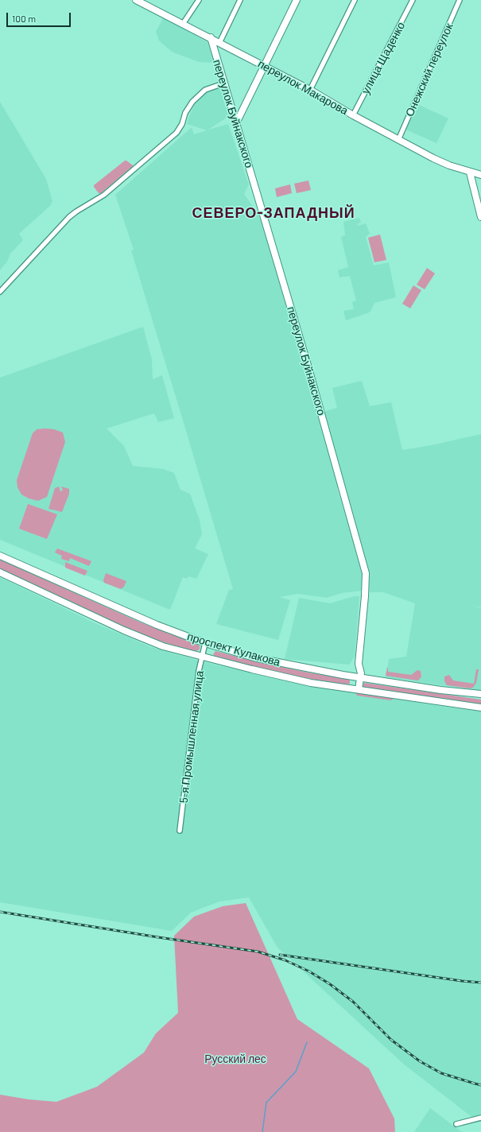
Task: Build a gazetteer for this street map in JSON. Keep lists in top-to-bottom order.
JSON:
{
  "streets": {
    "main road": ["переулок Макарова", "переулок Буйнакского", "проспект Кулакова"],
    "street": ["улица Щаденко", "Онежский переулок", "5-я Промышленная улица"]
  },
  "crossings": [
    ["улица Щаденко", "переулок Макарова"],
    ["Онежский переулок", "переулок Макарова"],
    ["переулок Макарова", "переулок Буйнакского"],
    ["переулок Буйнакского", "проспект Кулакова"],
    ["проспект Кулакова", "5-я Промышленная улица"]
  ],
  "districts": ["СЕВЕРО-ЗАПАДНЫЙ"],
  "parks": ["Русский лес"],
  "scale_bar": "100 m"
}
